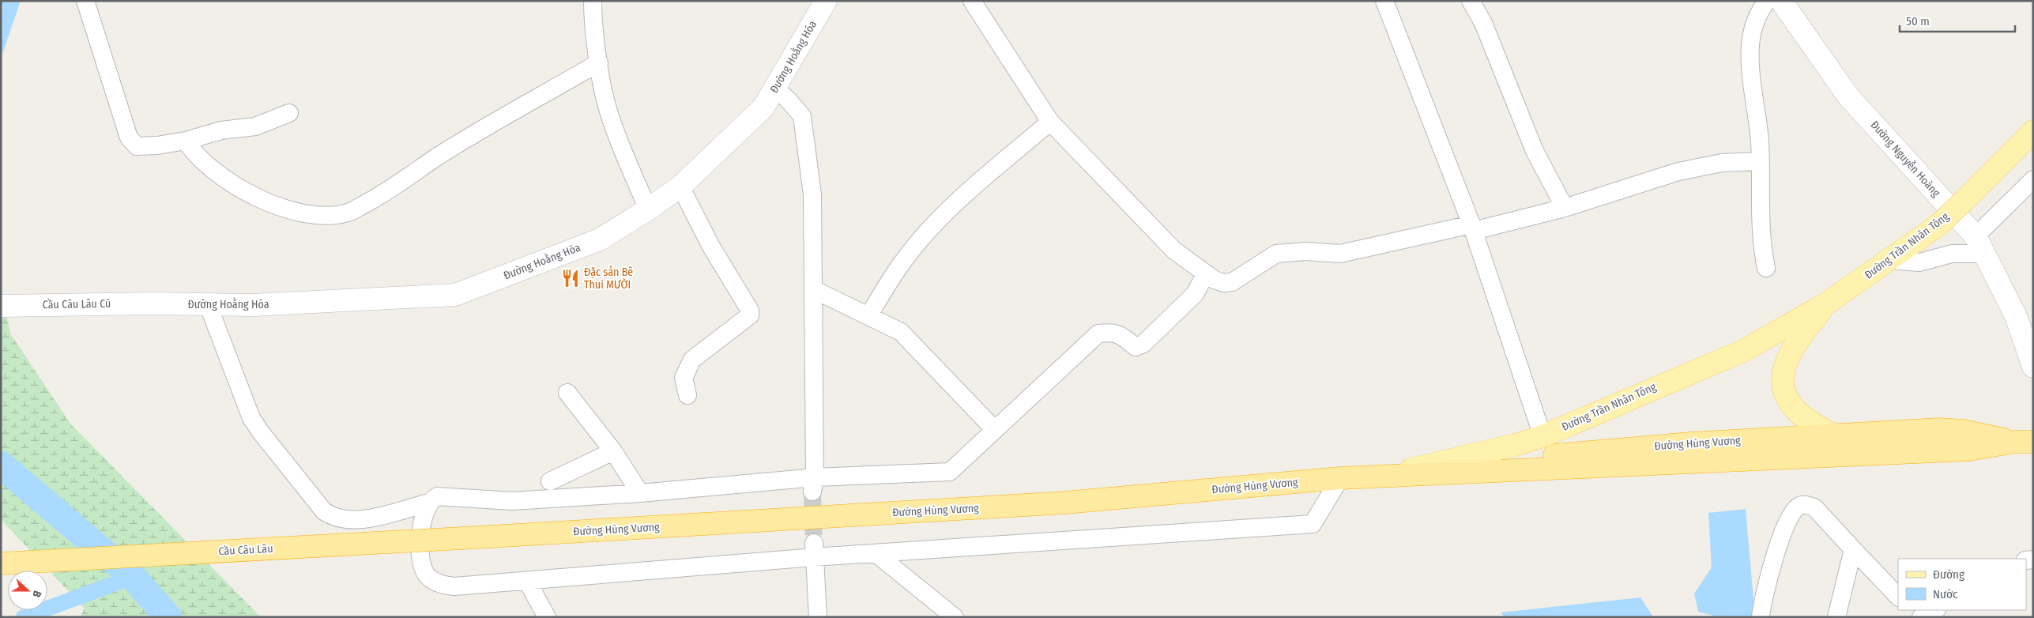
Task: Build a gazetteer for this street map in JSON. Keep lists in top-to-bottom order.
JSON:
{
  "streets": {
    "highway": ["Đường Hùng Vương", "Cầu Câu Lâu"],
    "main road": [
      "Đường Hoằng Hóa",
      "Đường Nguyễn Hoàng",
      "Đường Trần Nhân Tông",
      "Cầu Câu Lâu Cũ"
    ]
  },
  "crossings": [
    ["Đường Hoằng Hóa", "Cầu Câu Lâu Cũ"],
    ["Đường Trần Nhân Tông", "Đường Hùng Vương"],
    ["Đường Hùng Vương", "Cầu Câu Lâu"]
  ],
  "places": {
    "restaurant": ["Đặc sản Bê Thui MƯỜI"]
  },
  "legend": ["Đường", "Nước"],
  "scale_bar": "50 m",
  "north": "right"
}
